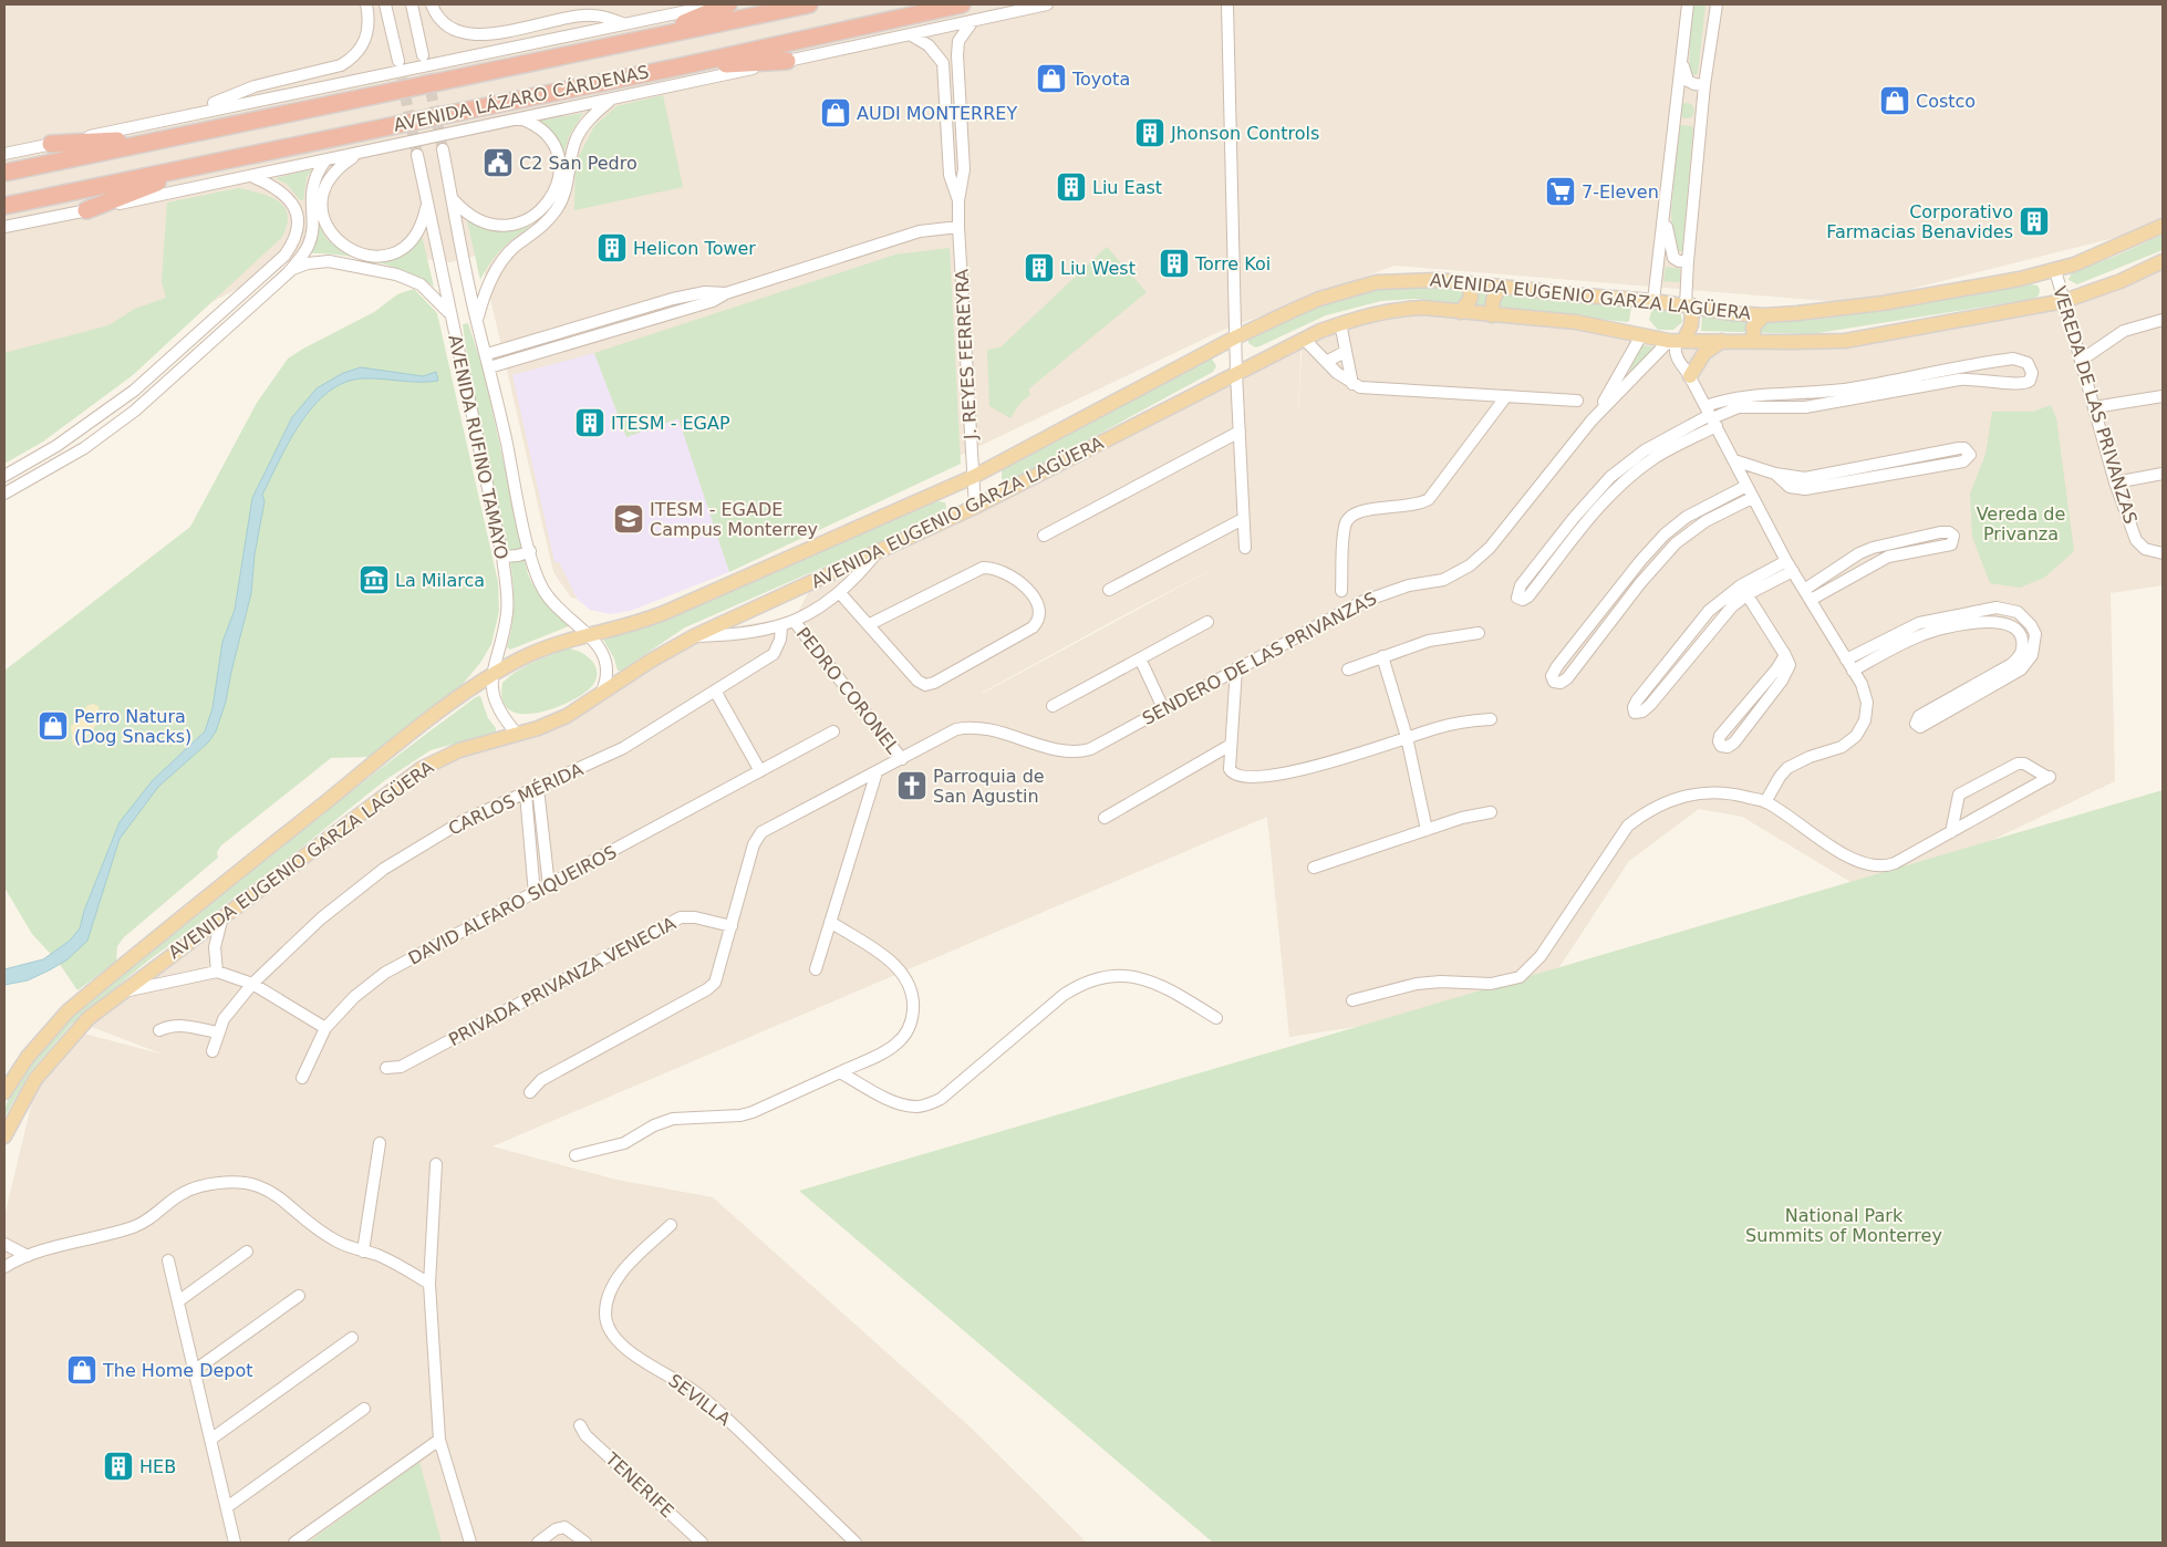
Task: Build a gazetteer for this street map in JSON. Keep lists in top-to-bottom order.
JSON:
{
  "streets": {
    "highway": ["AVENIDA LÁZARO CÁRDENAS"],
    "main road": ["AVENIDA EUGENIO GARZA LAGÜERA"],
    "street": [
      "J. REYES FERREYRA",
      "VEREDA DE LAS PRIVANZAS",
      "AVENIDA RUFINO TAMAYO",
      "SENDERO DE LAS PRIVANZAS",
      "PEDRO CORONEL",
      "CARLOS MÉRIDA",
      "DAVID ALFARO SIQUEIROS",
      "PRIVADA PRIVANZA VENECIA",
      "SEVILLA",
      "TENERIFE"
    ]
  },
  "crossings": [
    ["AVENIDA LÁZARO CÁRDENAS", "J. REYES FERREYRA"],
    ["AVENIDA EUGENIO GARZA LAGÜERA", "J. REYES FERREYRA"],
    ["AVENIDA EUGENIO GARZA LAGÜERA", "VEREDA DE LAS PRIVANZAS"],
    ["AVENIDA EUGENIO GARZA LAGÜERA", "AVENIDA RUFINO TAMAYO"],
    ["AVENIDA EUGENIO GARZA LAGÜERA", "SENDERO DE LAS PRIVANZAS"],
    ["AVENIDA EUGENIO GARZA LAGÜERA", "PEDRO CORONEL"],
    ["SENDERO DE LAS PRIVANZAS", "PEDRO CORONEL"],
    ["SENDERO DE LAS PRIVANZAS", "PRIVADA PRIVANZA VENECIA"],
    ["PEDRO CORONEL", "CARLOS MÉRIDA"]
  ],
  "parks": ["Vereda de Privanza", "National Park Summits of Monterrey"],
  "places": {
    "shop": [
      "Toyota",
      "Costco",
      "AUDI MONTERREY",
      "Perro Natura (Dog Snacks)",
      "The Home Depot"
    ],
    "building": [
      "Jhonson Controls",
      "Liu East",
      "Corporativo Farmacias Benavides",
      "Helicon Tower",
      "Torre Koi",
      "Liu West",
      "ITESM - EGAP",
      "HEB"
    ],
    "public building": ["C2 San Pedro"],
    "supermarket": ["7-Eleven"],
    "school or university": ["ITESM - EGADE Campus Monterrey"],
    "museum": ["La Milarca"],
    "church": ["Parroquia de San Agustin"]
  }
}
